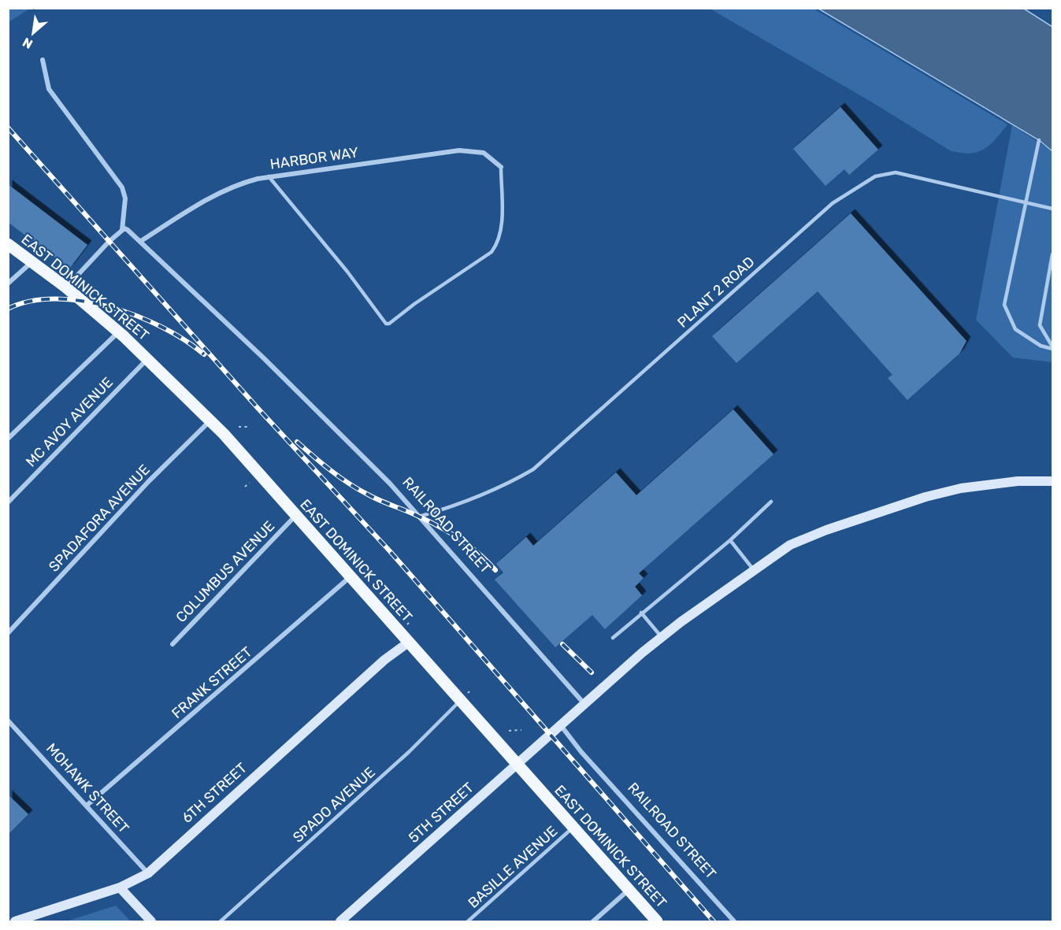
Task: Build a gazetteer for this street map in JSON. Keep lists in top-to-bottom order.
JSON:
{
  "streets": {
    "main road": ["EAST DOMINICK STREET"],
    "street": [
      "HARBOR WAY",
      "MC AVOY AVENUE",
      "SPADAFORA AVENUE",
      "RAILROAD STREET",
      "COLUMBUS AVENUE",
      "FRANK STREET",
      "MOHAWK STREET",
      "6TH STREET",
      "5TH STREET"
    ],
    "lane": ["PLANT 2 ROAD", "SPADO AVENUE", "BASILLE AVENUE"]
  },
  "crossings": [
    ["HARBOR WAY", "RAILROAD STREET"],
    ["EAST DOMINICK STREET", "MC AVOY AVENUE"],
    ["EAST DOMINICK STREET", "SPADAFORA AVENUE"],
    ["EAST DOMINICK STREET", "COLUMBUS AVENUE"],
    ["EAST DOMINICK STREET", "FRANK STREET"],
    ["EAST DOMINICK STREET", "6TH STREET"],
    ["EAST DOMINICK STREET", "SPADO AVENUE"],
    ["EAST DOMINICK STREET", "5TH STREET"],
    ["EAST DOMINICK STREET", "BASILLE AVENUE"],
    ["PLANT 2 ROAD", "RAILROAD STREET"],
    ["RAILROAD STREET", "5TH STREET"],
    ["FRANK STREET", "MOHAWK STREET"],
    ["MOHAWK STREET", "6TH STREET"]
  ],
  "north": "bottom left"
}
